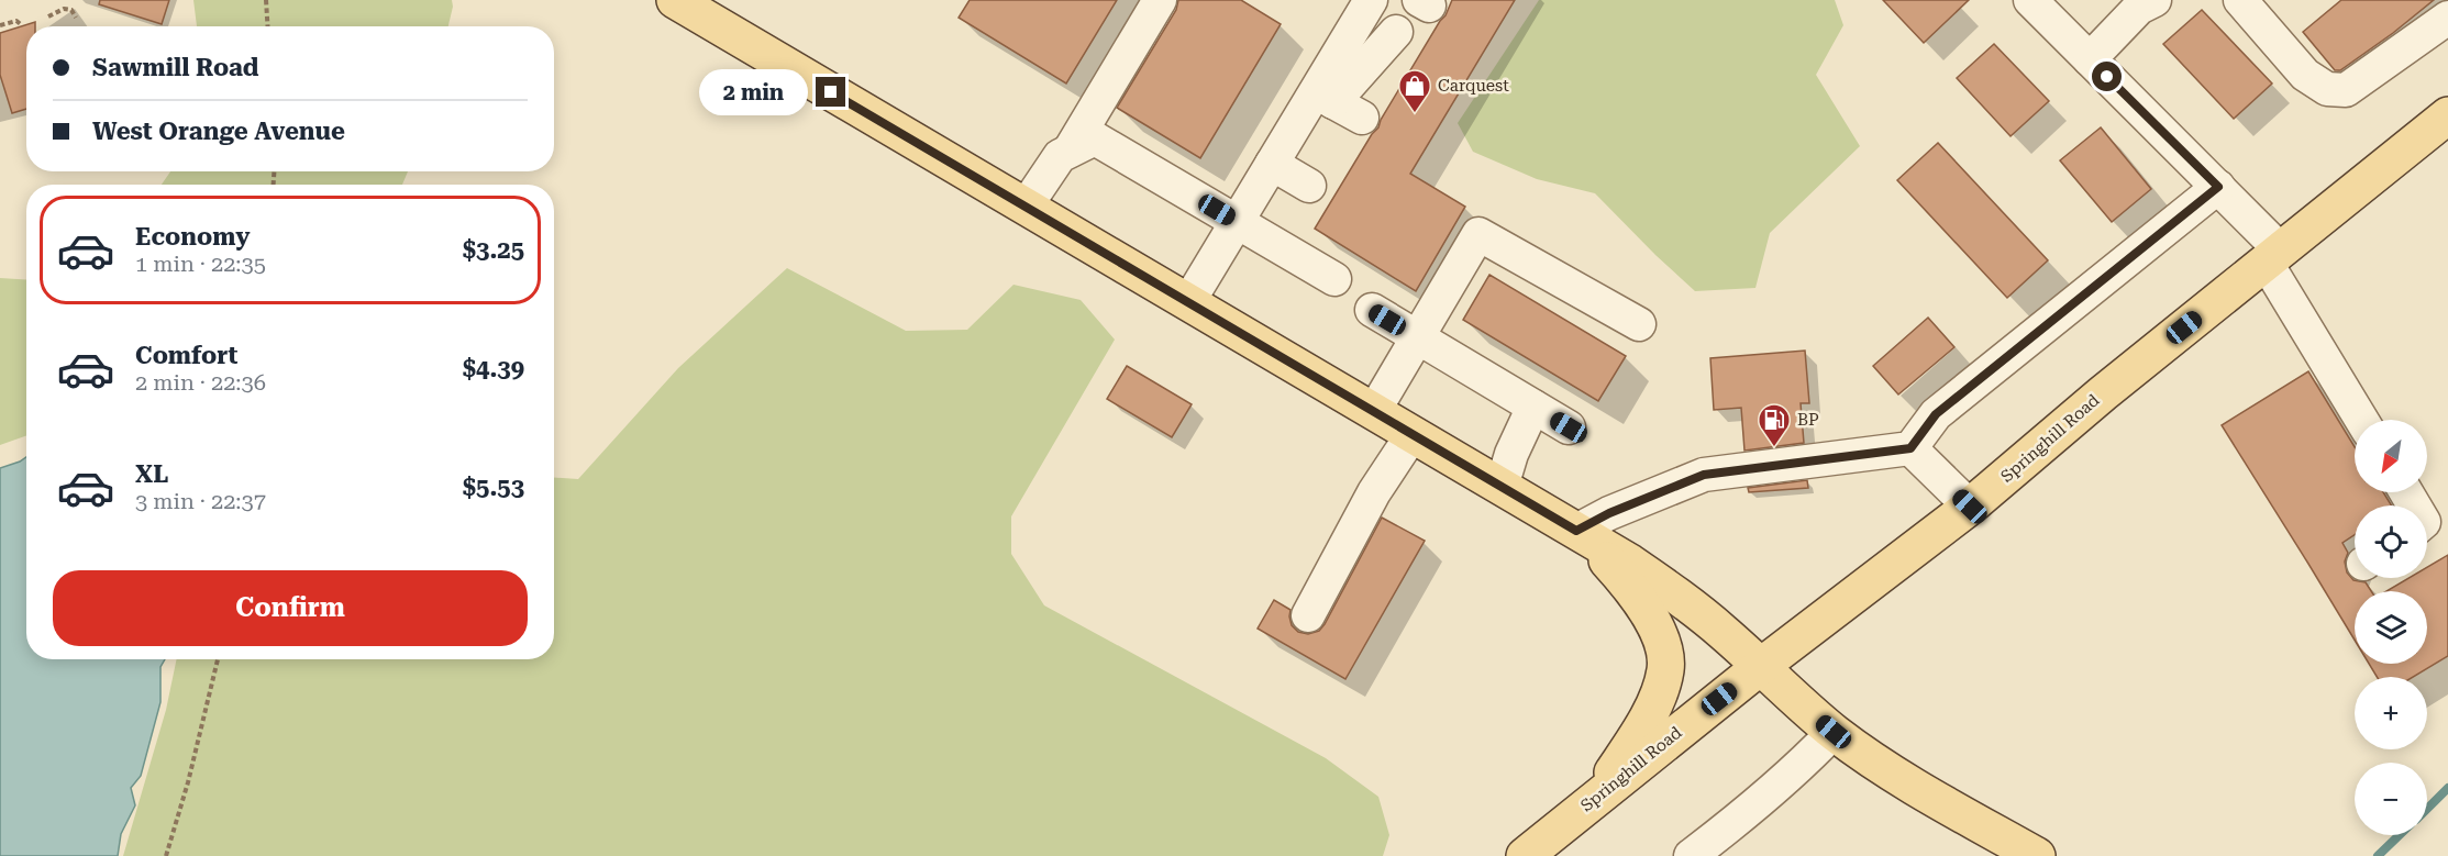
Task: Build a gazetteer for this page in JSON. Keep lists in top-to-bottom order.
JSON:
{
  "streets": {
    "main road": ["Springhill Road"]
  },
  "places": {
    "shop": ["Carquest"],
    "fuel station": ["BP"]
  },
  "north": "bottom left",
  "page": {
    "banner": ["Sawmill Road", "West Orange Avenue"],
    "bubble": "2 min",
    "list": [
      {
        "name": "Economy",
        "note": "1 min · 22:35",
        "value": "$3.25"
      },
      {
        "name": "Comfort",
        "note": "2 min · 22:36",
        "value": "$4.39"
      },
      {
        "name": "XL",
        "note": "3 min · 22:37",
        "value": "$5.53"
      }
    ],
    "map_buttons": ["+", "−"],
    "buttons": "Confirm"
  }
}
